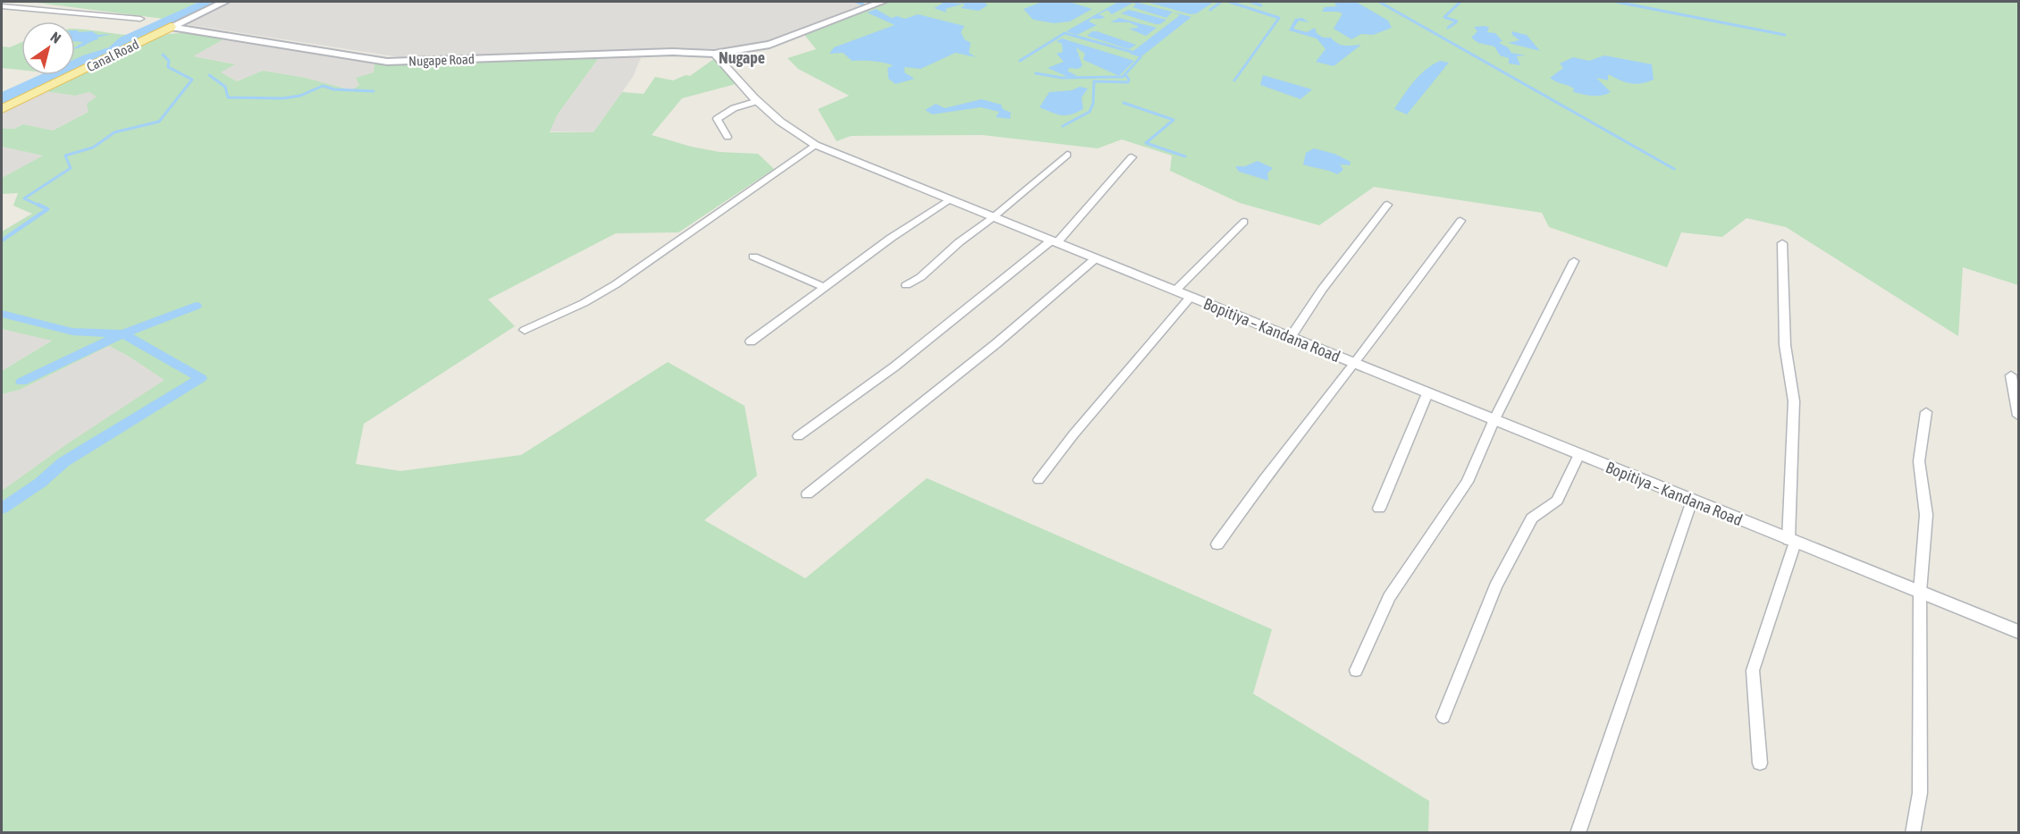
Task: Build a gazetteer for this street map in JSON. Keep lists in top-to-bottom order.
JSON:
{
  "streets": {
    "main road": ["Canal Road", "Nugape Road"],
    "street": ["Bopitiya – Kandana Road"]
  },
  "crossings": [
    ["Canal Road", "Nugape Road"],
    ["Nugape Road", "Bopitiya – Kandana Road"]
  ],
  "districts": ["Nugape"],
  "north": "top right"
}
